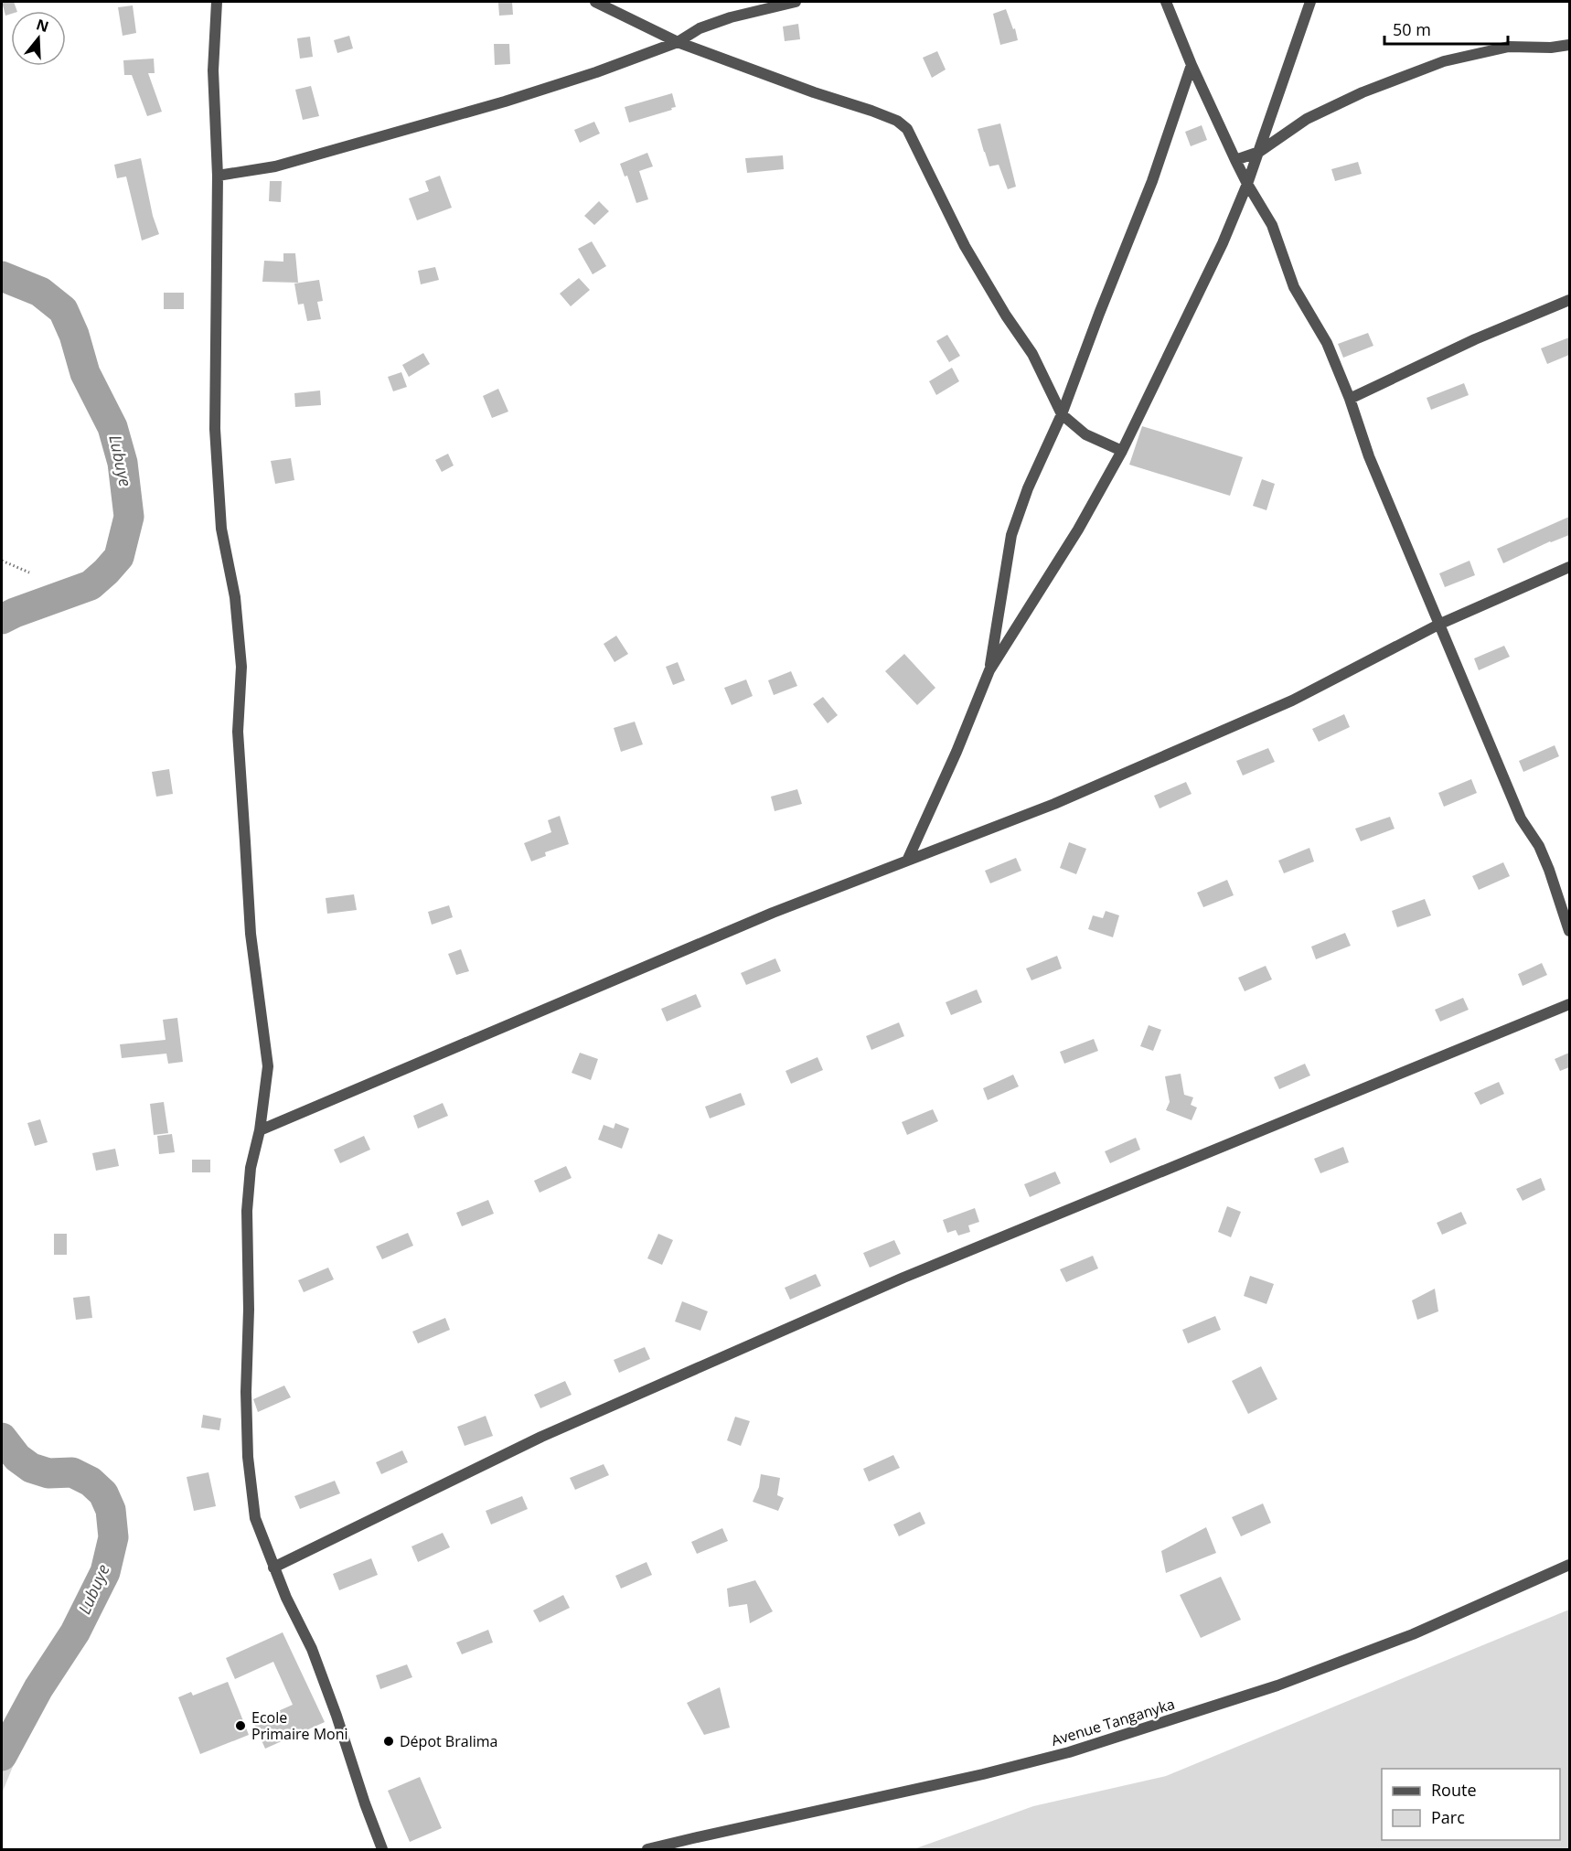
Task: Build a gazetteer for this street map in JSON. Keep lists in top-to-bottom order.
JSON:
{
  "streets": {
    "street": ["Avenue Tanganyka"]
  },
  "water": ["Lubuye"],
  "places": ["Ecole Primaire Moni", "Dépot Bralima"],
  "legend": ["Route", "Parc"],
  "scale_bar": "50 m",
  "north": "top"
}
